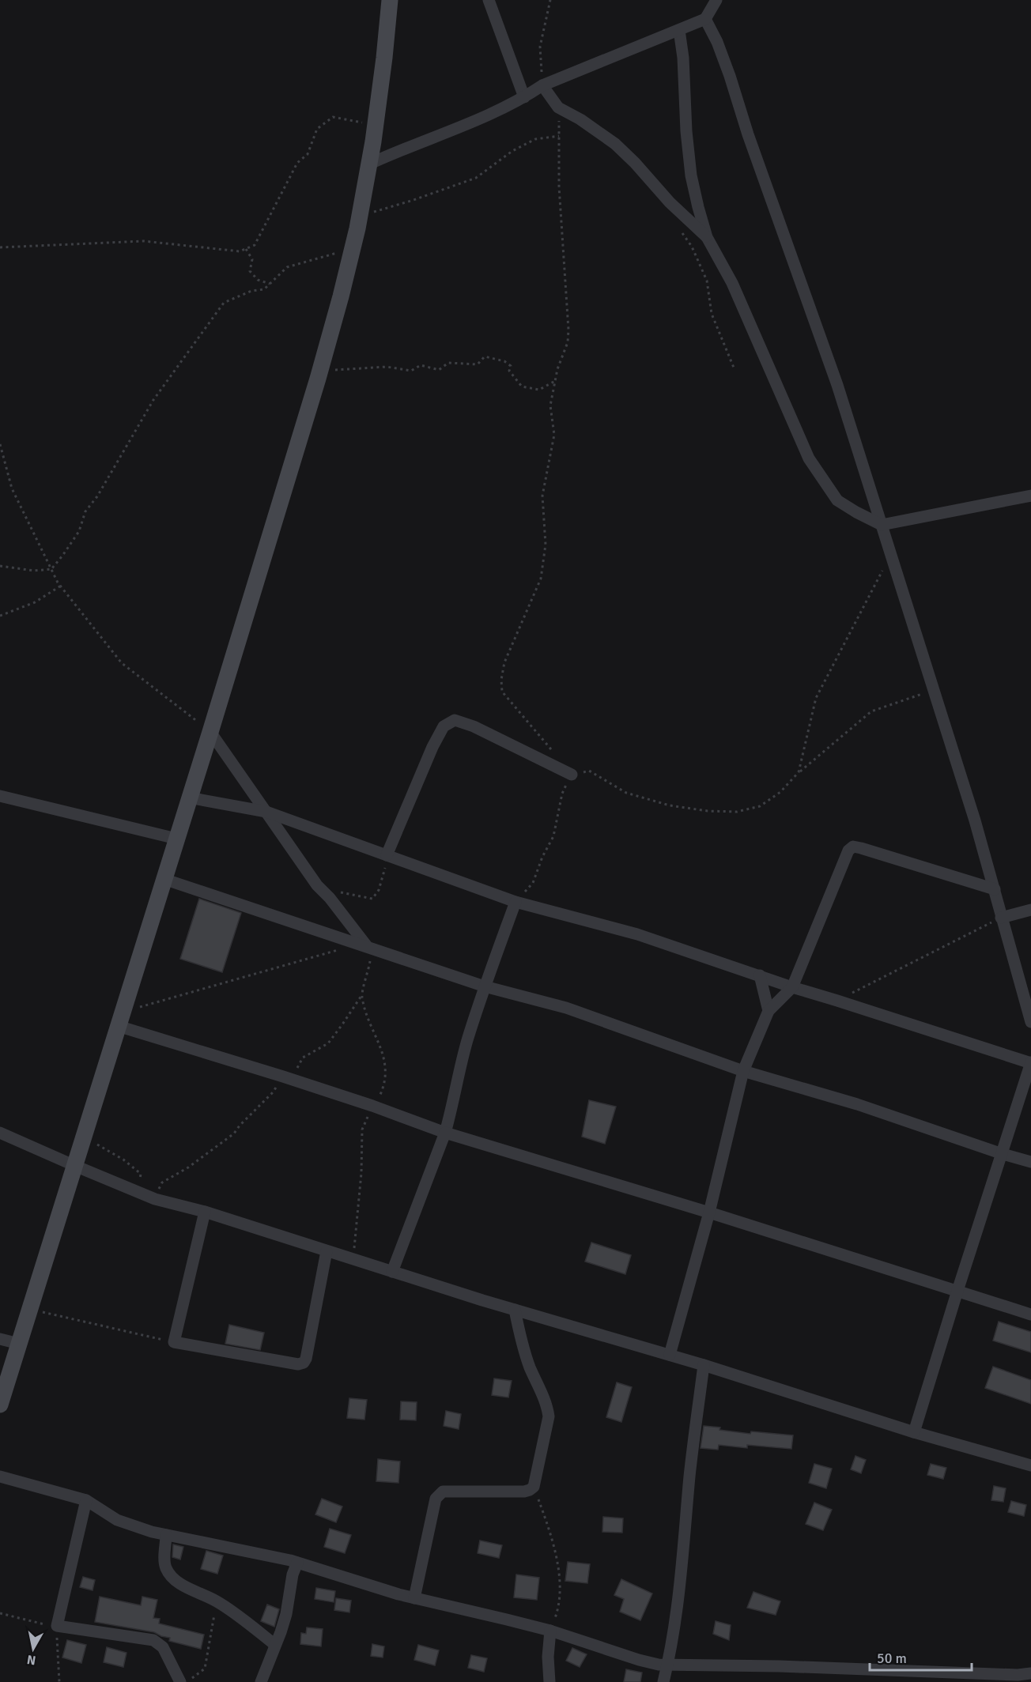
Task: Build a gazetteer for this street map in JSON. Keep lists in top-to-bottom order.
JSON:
{
  "scale_bar": "50 m",
  "north": "bottom"
}
